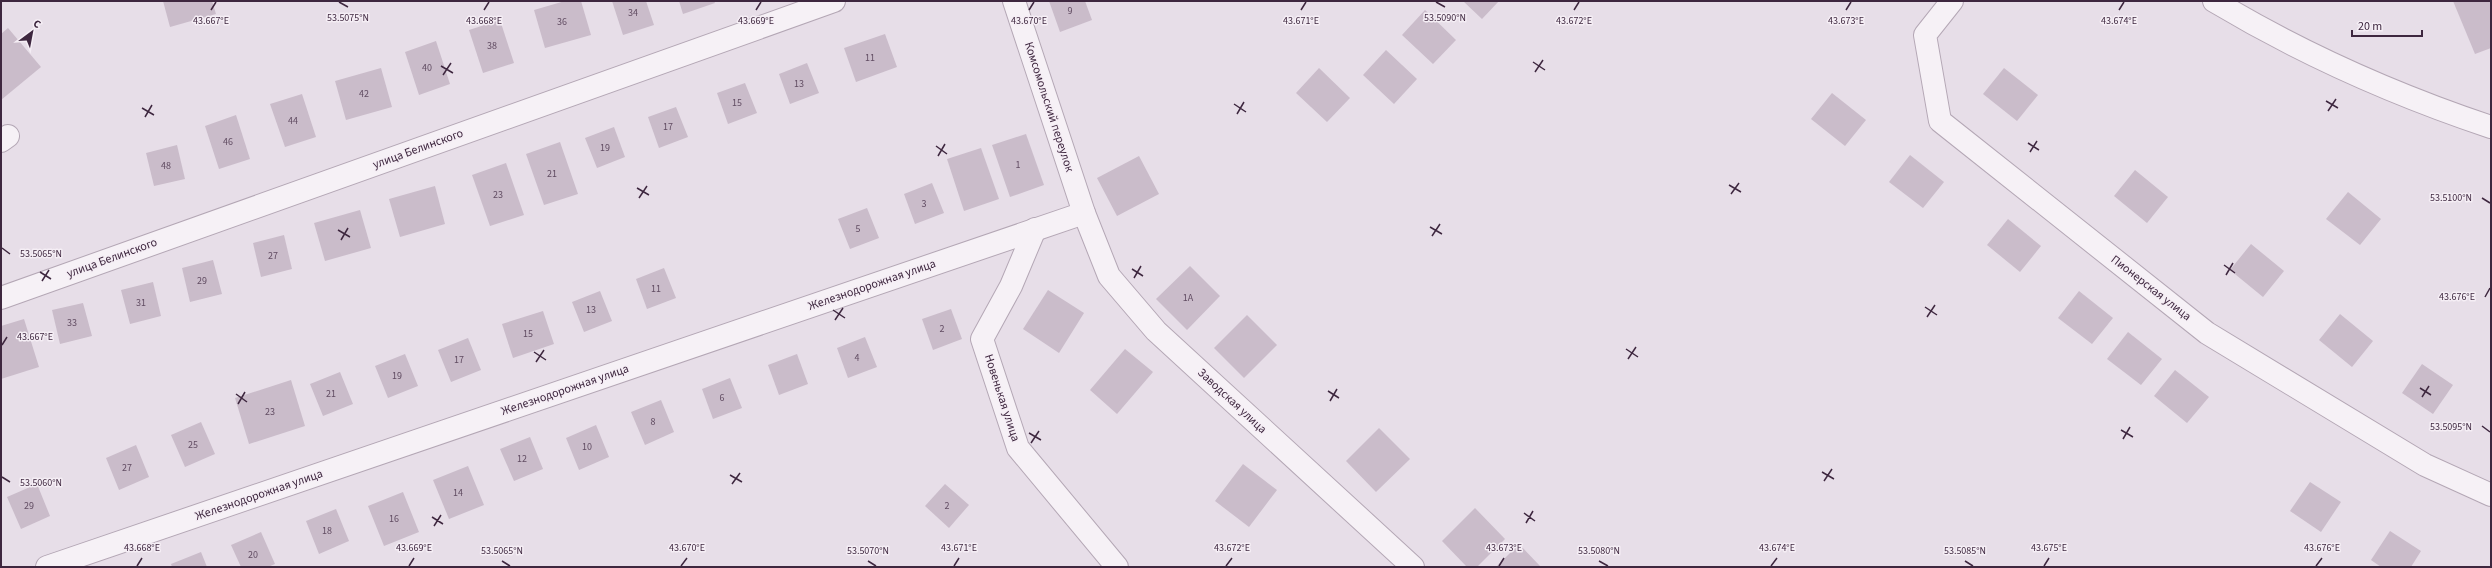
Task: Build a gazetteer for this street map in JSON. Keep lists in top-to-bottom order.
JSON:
{
  "streets": {
    "street": [
      "Комсомольский переулок",
      "улица Белинского",
      "Железнодорожная улица",
      "Пионерская улица",
      "Новенькая улица",
      "Заводская улица"
    ]
  },
  "crossings": [
    ["Комсомольский переулок", "Железнодорожная улица"],
    ["Комсомольский переулок", "Заводская улица"],
    ["Железнодорожная улица", "Новенькая улица"],
    ["Железнодорожная улица", "Заводская улица"]
  ],
  "house_numbers": [
    "9",
    "34",
    "36",
    "38",
    "11",
    "40",
    "13",
    "42",
    "15",
    "44",
    "17",
    "46",
    "19",
    "1",
    "48",
    "21",
    "23",
    "3",
    "5",
    "27",
    "29",
    "11",
    "1А",
    "31",
    "13",
    "33",
    "2",
    "15",
    "4",
    "17",
    "19",
    "21",
    "6",
    "23",
    "8",
    "25",
    "10",
    "12",
    "27",
    "14",
    "29",
    "2",
    "16",
    "18",
    "20"
  ],
  "scale_bar": "20 m",
  "north": "top right",
  "coordinates": [
    "53.5075°N",
    "53.5090°N",
    "43.667°E",
    "43.668°E",
    "43.669°E",
    "43.670°E",
    "43.671°E",
    "43.672°E",
    "43.673°E",
    "43.674°E",
    "53.5100°N",
    "53.5065°N",
    "43.676°E",
    "53.5095°N",
    "53.5060°N",
    "43.675°E",
    "53.5070°N",
    "53.5080°N",
    "53.5085°N"
  ]
}
